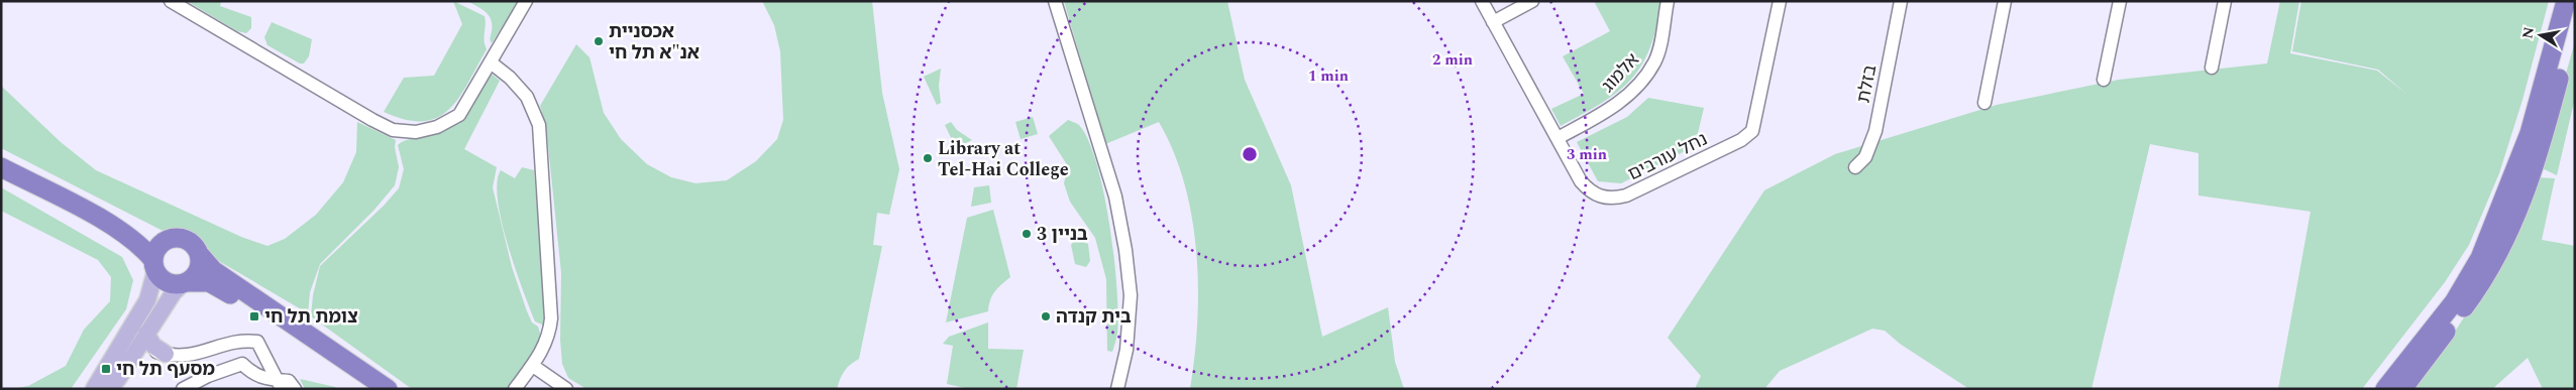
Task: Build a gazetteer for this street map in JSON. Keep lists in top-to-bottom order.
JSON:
{
  "streets": {
    "street": ["אלמוג", "בזלת", "נחל עורבים"]
  },
  "crossings": [
    ["אלמוג", "נחל עורבים"]
  ],
  "places": {
    "other": [
      "אכסניית אנ\"א תל חי",
      "Library at Tel-Hai College",
      "בניין 3",
      "בית קנדה"
    ],
    "transit": ["צומת תל חי", "מסעף תל חי"]
  },
  "north": "left",
  "rings": ["2 min", "1 min", "3 min"]
}
